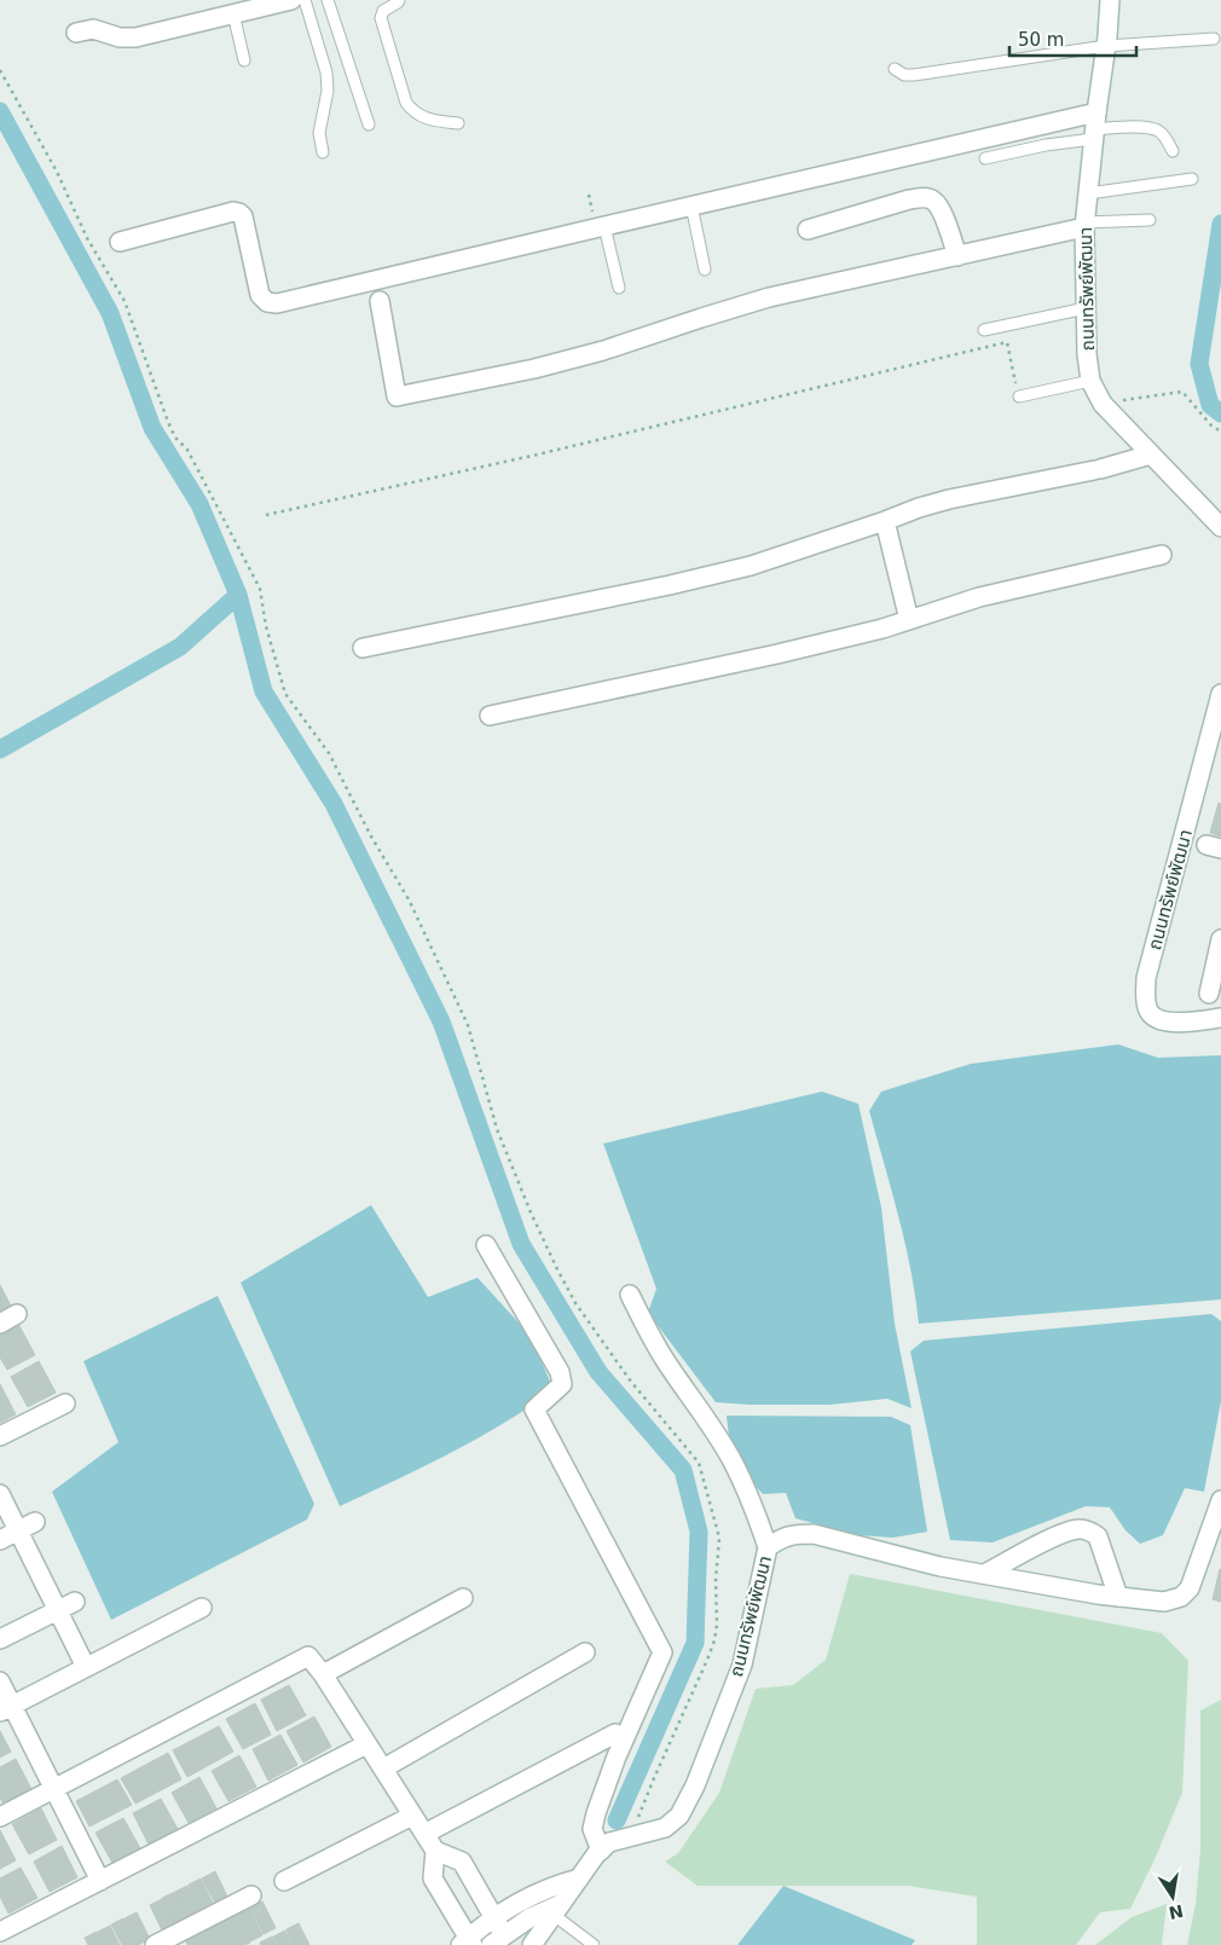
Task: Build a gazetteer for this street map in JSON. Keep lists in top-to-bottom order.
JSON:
{
  "streets": {
    "street": ["ถนนทรัพย์พัฒนา"]
  },
  "scale_bar": "50 m",
  "north": "bottom"
}
